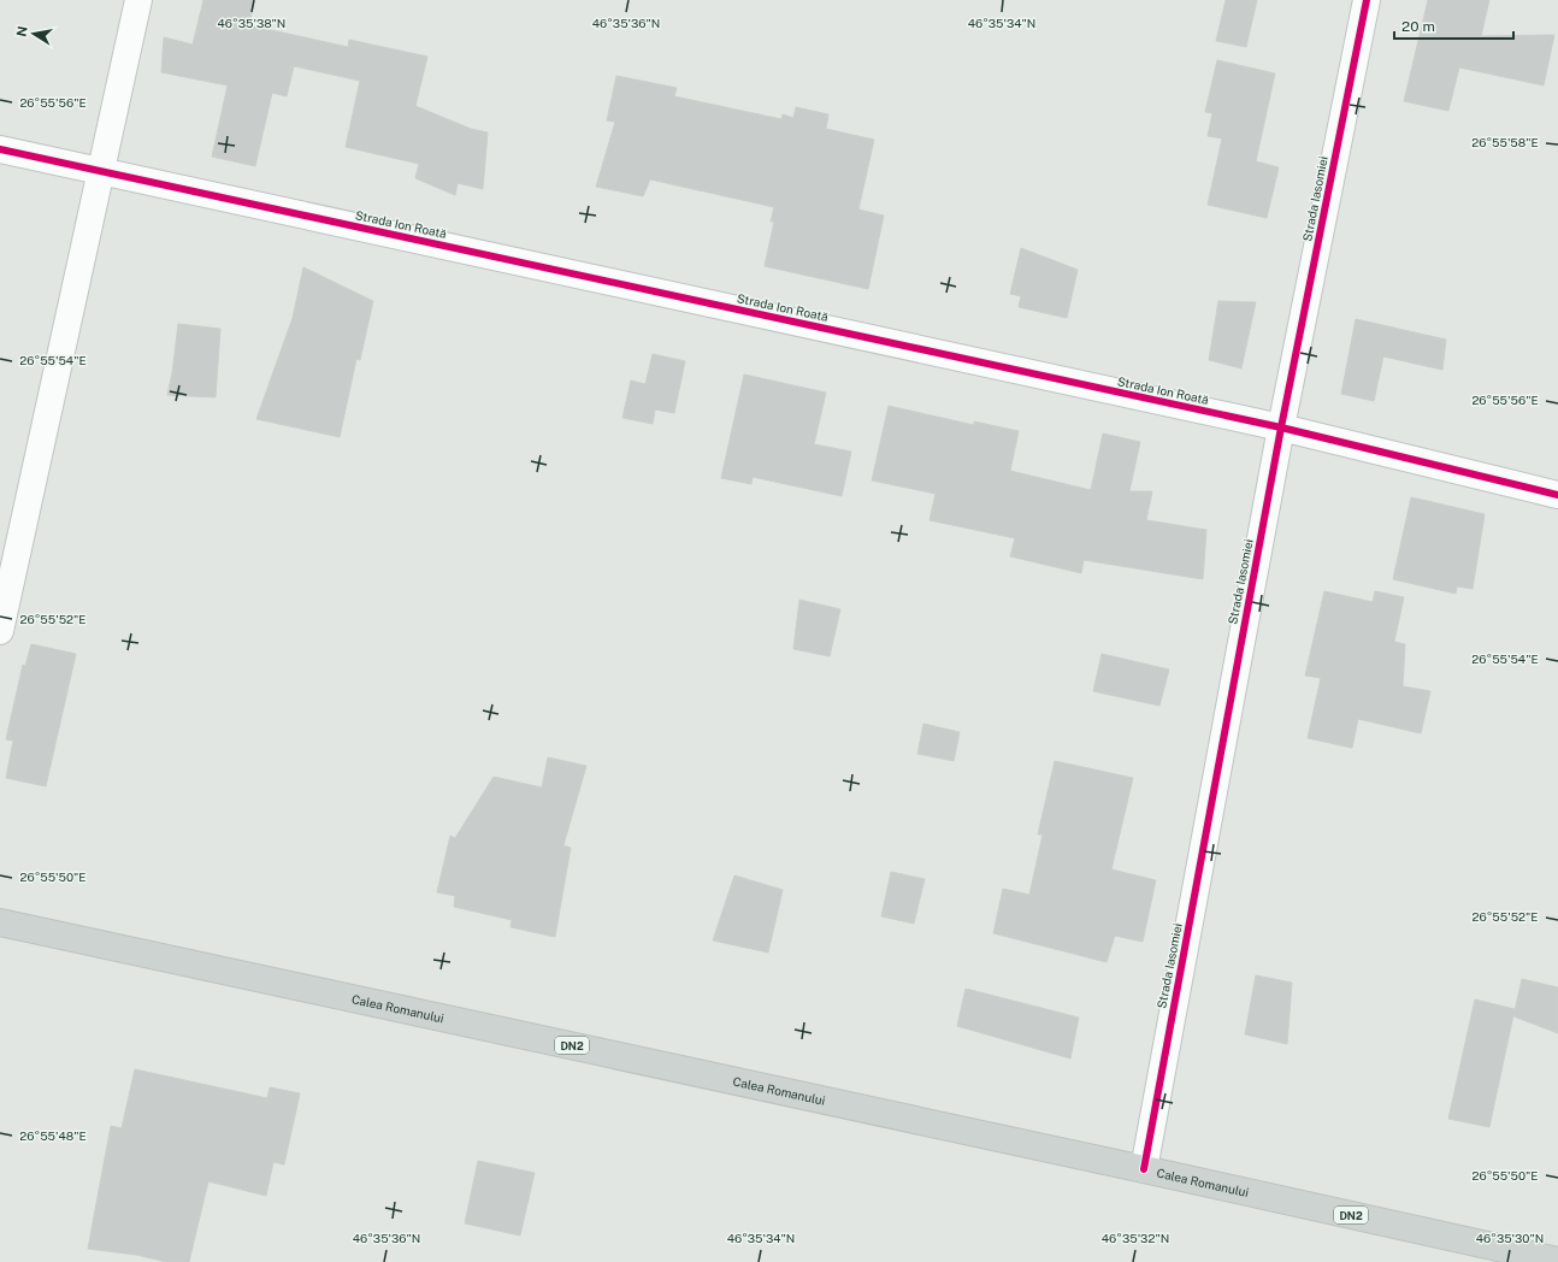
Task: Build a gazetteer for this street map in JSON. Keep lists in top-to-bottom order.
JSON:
{
  "streets": {
    "main road": ["Calea Romanului", "DN2"],
    "street": ["Strada Iasomiei", "Strada Ion Roată"]
  },
  "crossings": [
    ["Strada Iasomiei", "Strada Ion Roată"],
    ["Strada Iasomiei", "Calea Romanului"]
  ],
  "scale_bar": "20 m",
  "north": "left",
  "coordinates": [
    "46°35'38\"N",
    "46°35'36\"N",
    "46°35'34\"N",
    "26°55'56\"E",
    "26°55'58\"E",
    "26°55'54\"E",
    "26°55'52\"E",
    "26°55'50\"E",
    "26°55'48\"E",
    "46°35'32\"N",
    "46°35'30\"N"
  ]
}
